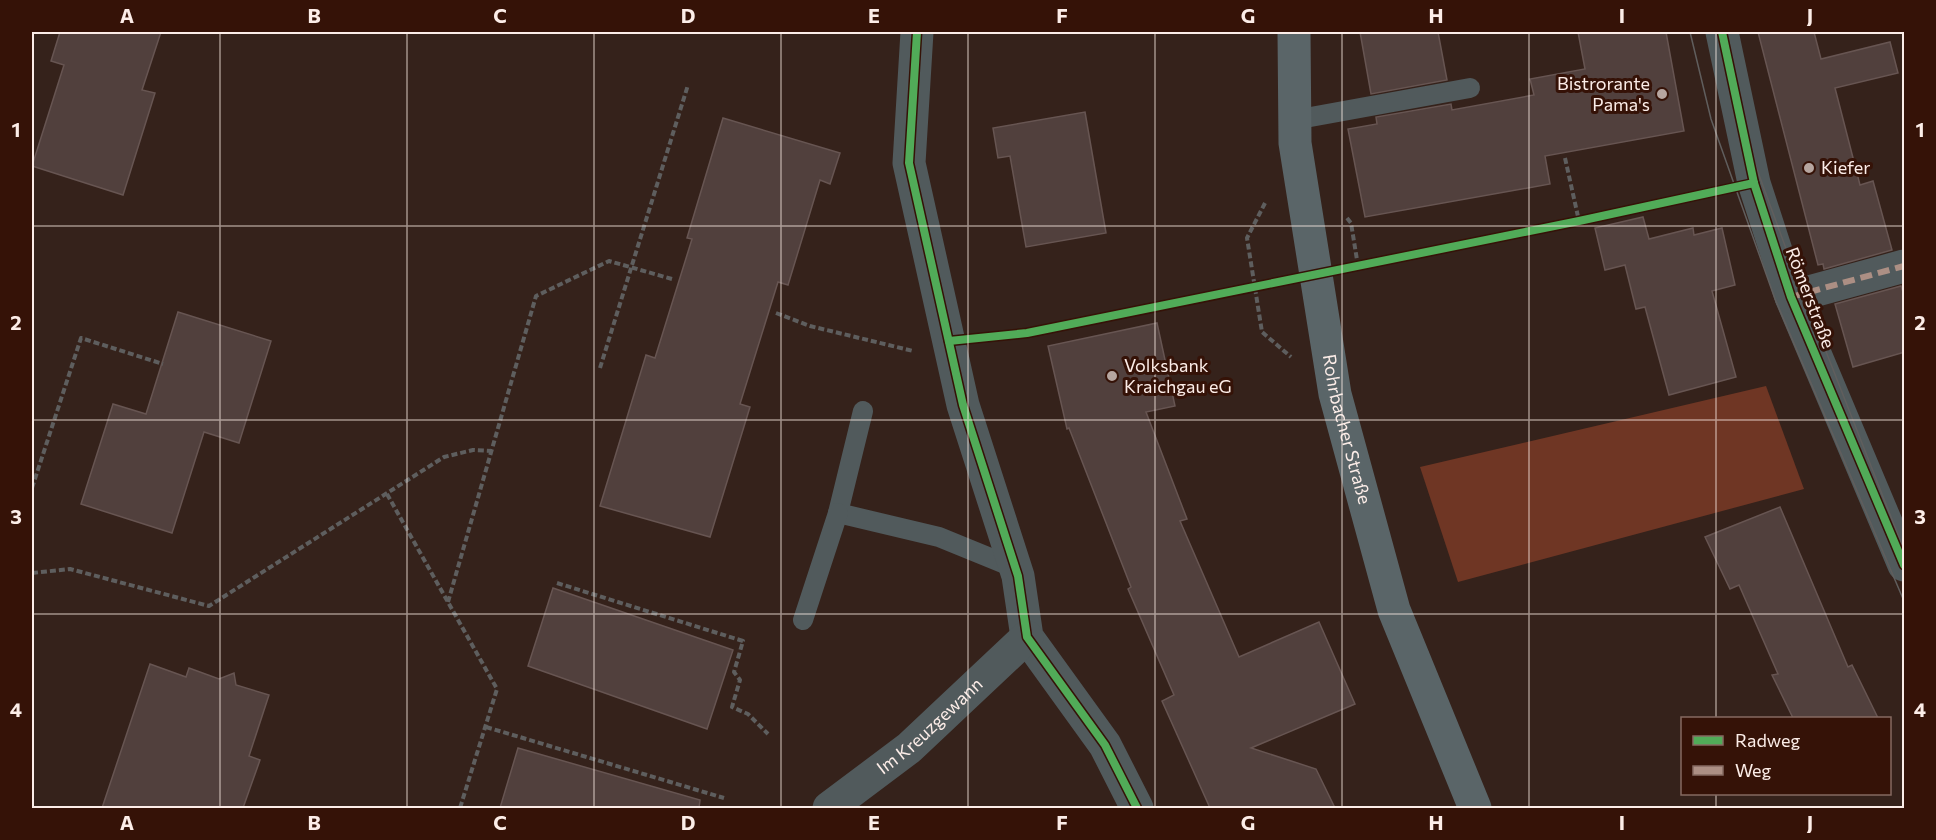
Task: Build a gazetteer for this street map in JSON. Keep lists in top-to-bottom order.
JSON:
{
  "streets": {
    "main road": ["Rohrbacher Straße"],
    "street": ["Römerstraße", "Im Kreuzgewann"]
  },
  "places": ["Bistrorante Pama's", "Kiefer", "Volksbank Kraichgau eG"],
  "legend": ["Radweg", "Weg"],
  "grid": {
    "columns": [
      "A",
      "B",
      "C",
      "D",
      "E",
      "F",
      "G",
      "H",
      "I",
      "J"
    ],
    "rows": [
      "1",
      "2",
      "3",
      "4"
    ]
  }
}
